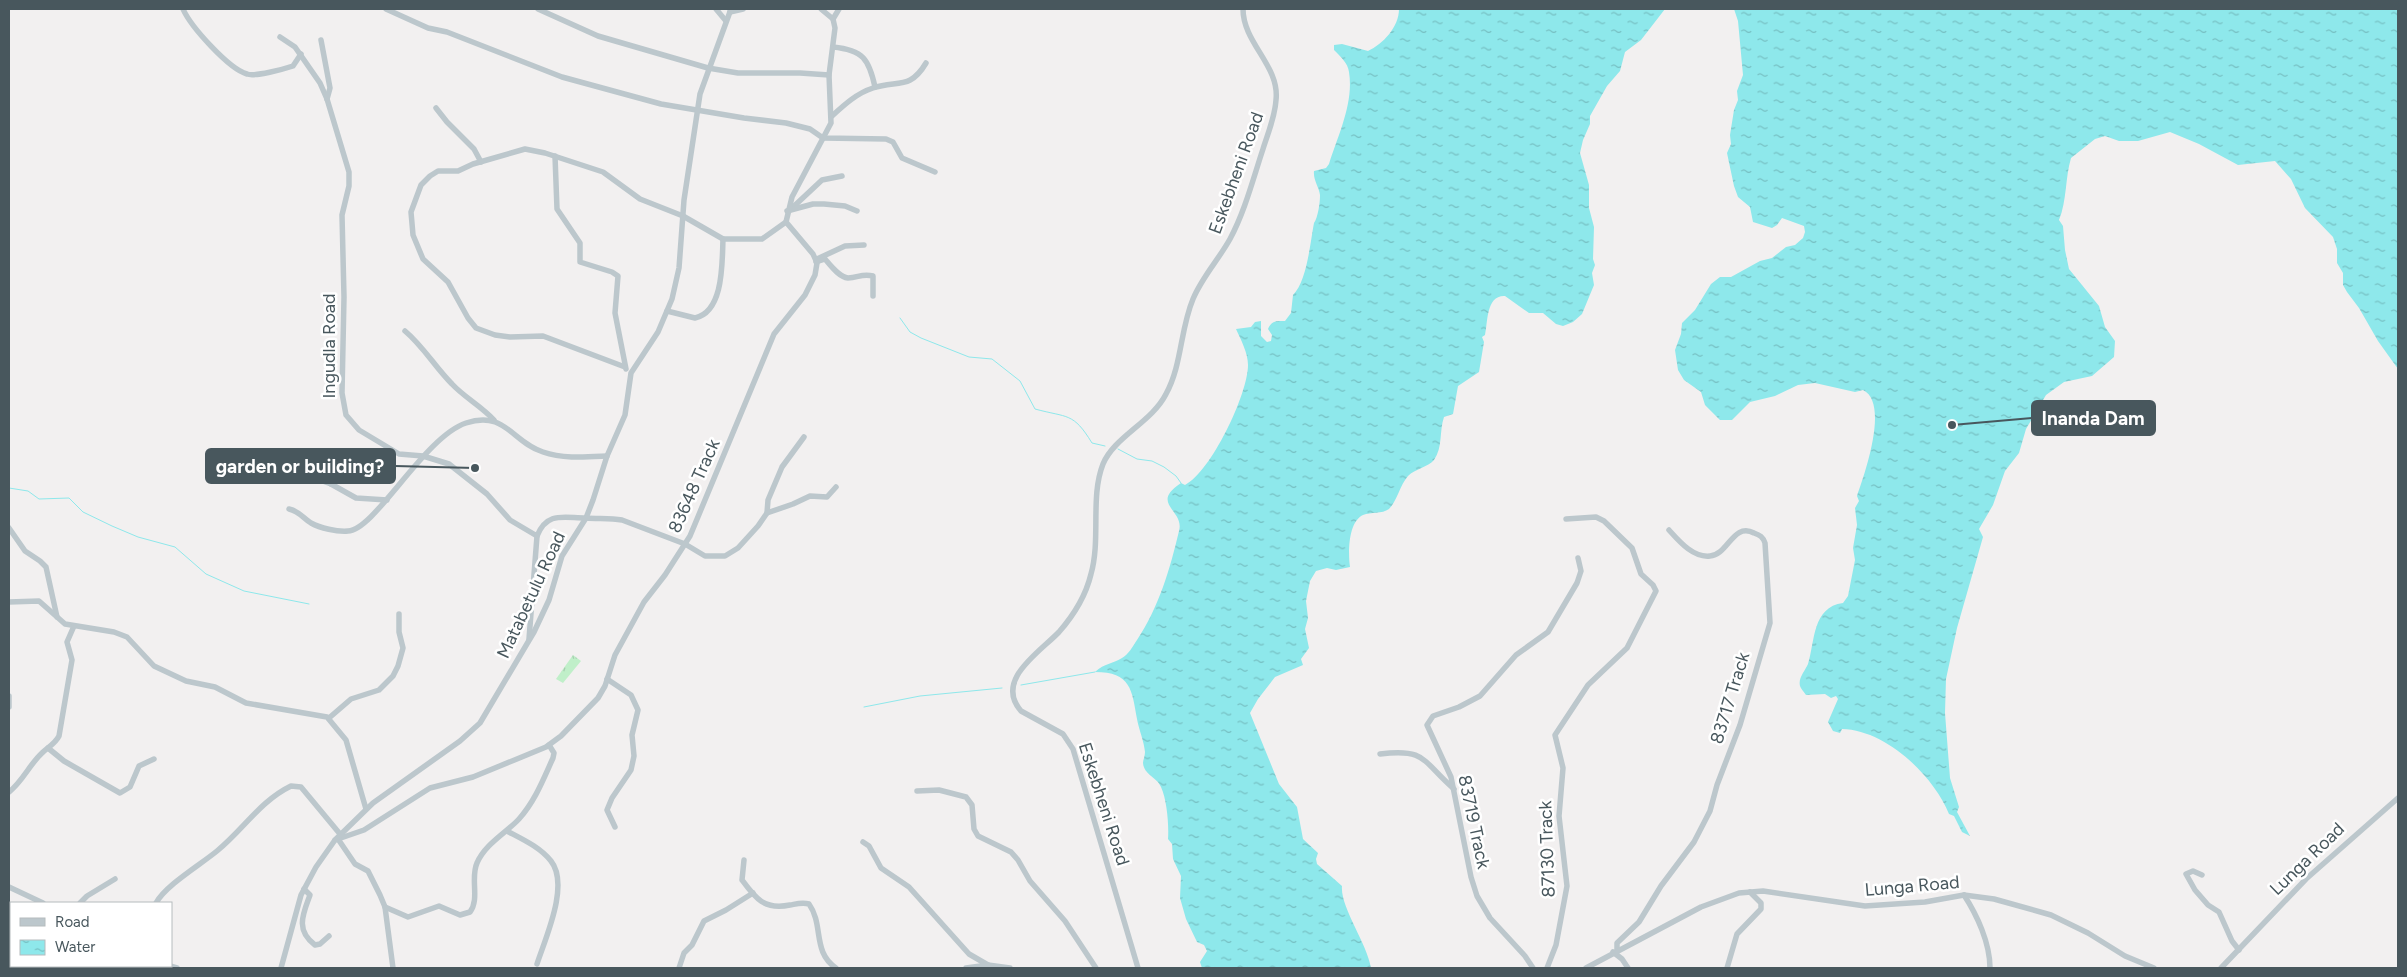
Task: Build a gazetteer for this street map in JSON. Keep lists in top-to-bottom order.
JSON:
{
  "streets": {
    "street": [
      "Eskebheni Road",
      "Ingudla Road",
      "83648 Track",
      "Matabetulu Road",
      "83717 Track",
      "83719 Track",
      "87130 Track",
      "Lunga Road"
    ]
  },
  "crossings": [
    ["83648 Track", "Matabetulu Road"],
    ["83717 Track", "Lunga Road"]
  ],
  "places": ["Inanda Dam", "garden or building?"],
  "legend": ["Road", "Water"]
}
